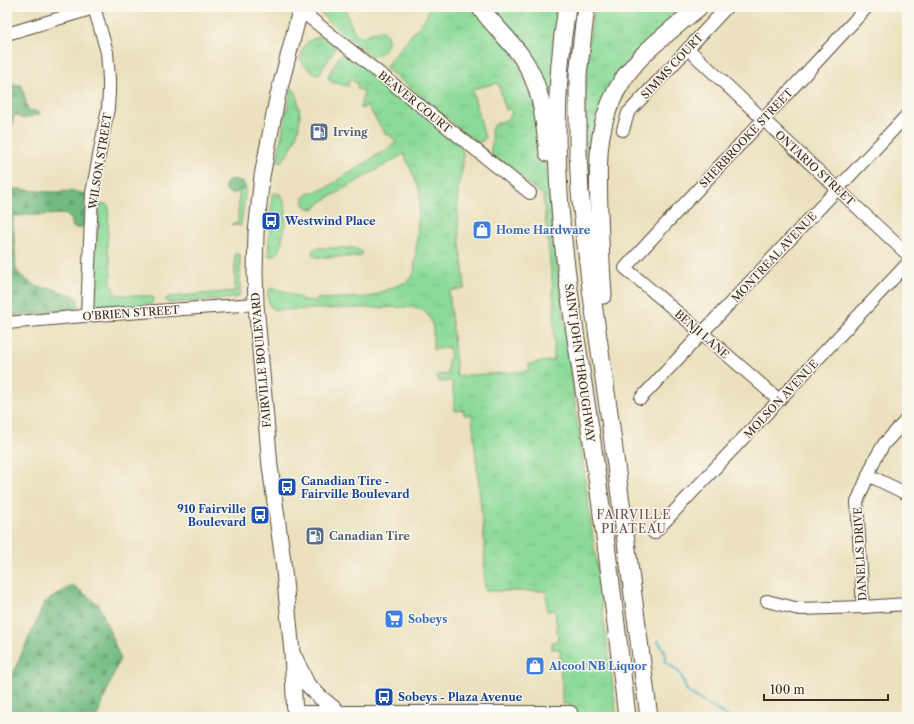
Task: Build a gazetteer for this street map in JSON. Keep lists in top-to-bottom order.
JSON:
{
  "streets": {
    "highway": ["SAINT JOHN THROUGHWAY"],
    "main road": ["FAIRVILLE BOULEVARD"],
    "street": [
      "SIMMS COURT",
      "BEAVER COURT",
      "SHERBROOKE STREET",
      "WILSON STREET",
      "ONTARIO STREET",
      "MONTREAL AVENUE",
      "O'BRIEN STREET",
      "BENJI LANE",
      "MOLSON AVENUE",
      "DANELLS DRIVE"
    ]
  },
  "crossings": [
    ["SIMMS COURT", "ONTARIO STREET"],
    ["BEAVER COURT", "FAIRVILLE BOULEVARD"],
    ["SHERBROOKE STREET", "ONTARIO STREET"],
    ["SHERBROOKE STREET", "BENJI LANE"],
    ["WILSON STREET", "O'BRIEN STREET"],
    ["ONTARIO STREET", "MONTREAL AVENUE"],
    ["MONTREAL AVENUE", "BENJI LANE"],
    ["O'BRIEN STREET", "FAIRVILLE BOULEVARD"],
    ["BENJI LANE", "MOLSON AVENUE"]
  ],
  "districts": ["FAIRVILLE PLATEAU"],
  "places": {
    "fuel station": ["Irving", "Canadian Tire"],
    "bus stop": [
      "Westwind Place",
      "Canadian Tire - Fairville Boulevard",
      "910 Fairville Boulevard",
      "Sobeys - Plaza Avenue"
    ],
    "shop": ["Home Hardware", "Alcool NB Liquor"],
    "supermarket": ["Sobeys"]
  },
  "scale_bar": "100 m"
}
